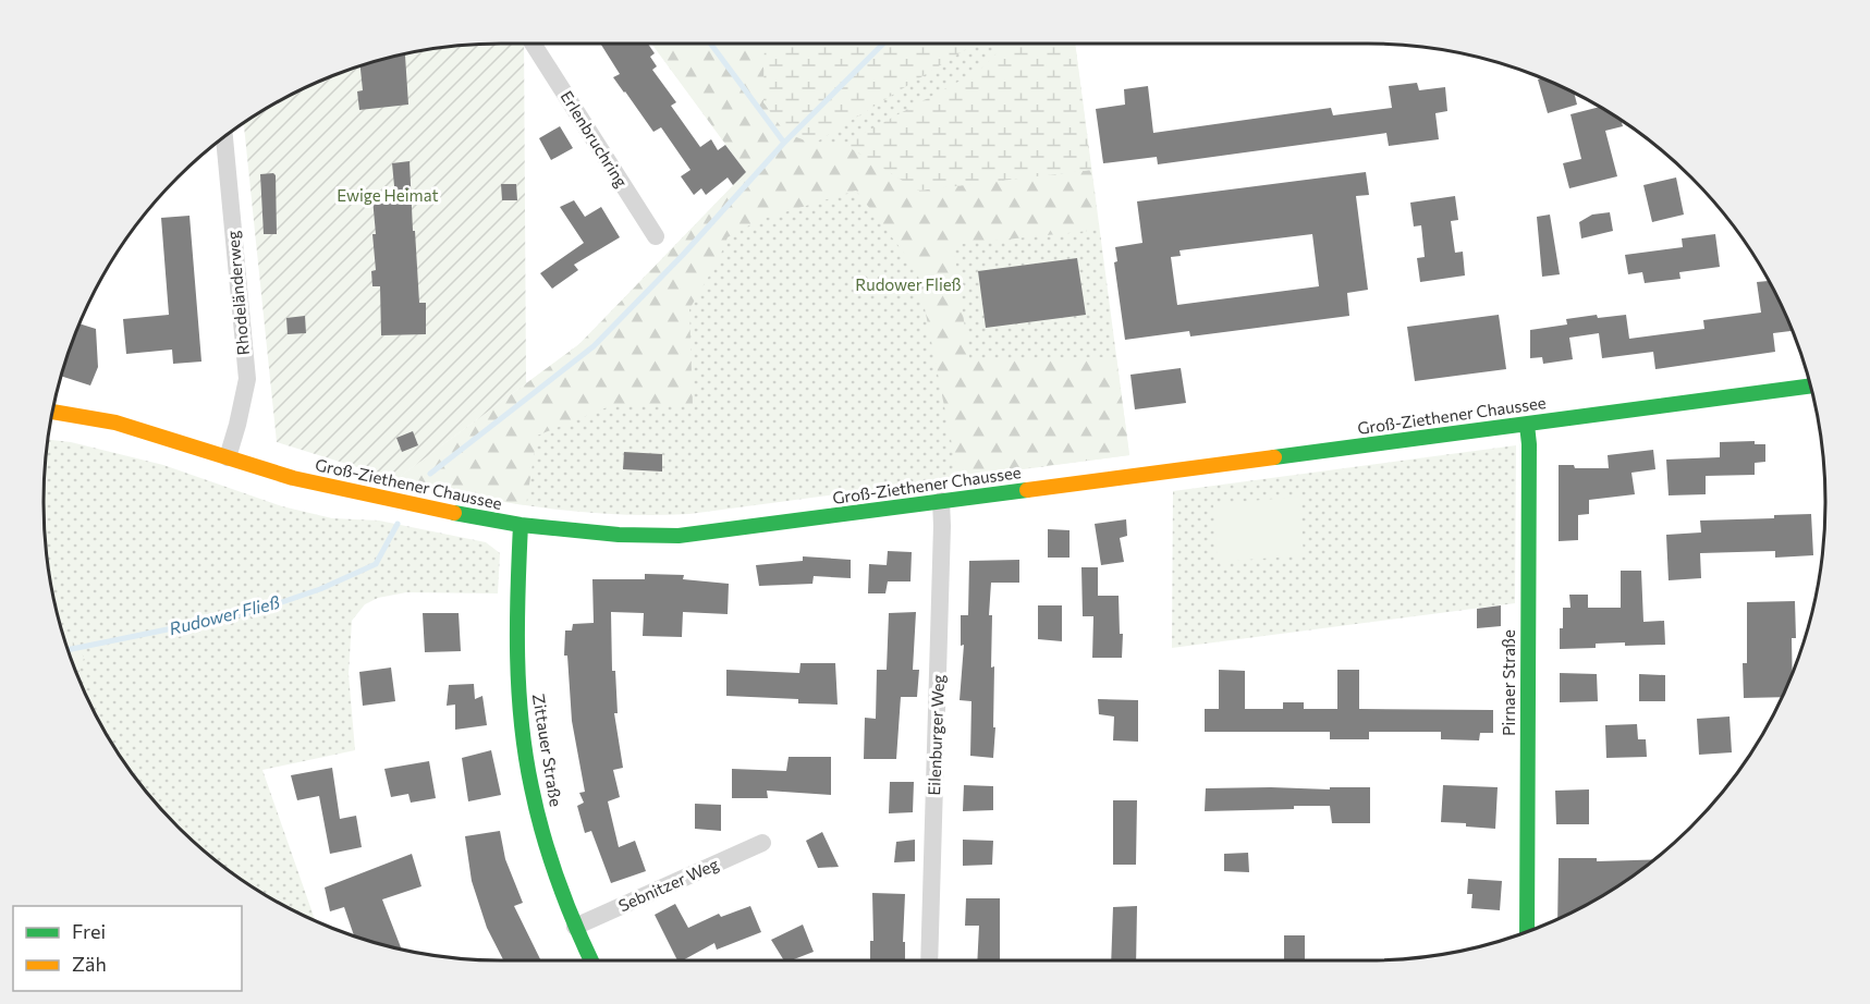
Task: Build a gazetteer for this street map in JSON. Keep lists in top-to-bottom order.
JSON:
{
  "streets": {
    "street": [
      "Erlenbruchring",
      "Rhodeländerweg",
      "Groß-Ziethener Chaussee",
      "Pirnaer Straße",
      "Eilenburger Weg",
      "Zittauer Straße",
      "Sebnitzer Weg"
    ]
  },
  "crossings": [
    ["Rhodeländerweg", "Groß-Ziethener Chaussee"],
    ["Groß-Ziethener Chaussee", "Pirnaer Straße"],
    ["Groß-Ziethener Chaussee", "Eilenburger Weg"],
    ["Groß-Ziethener Chaussee", "Zittauer Straße"],
    ["Zittauer Straße", "Sebnitzer Weg"]
  ],
  "water": ["Rudower Fließ"],
  "parks": ["Ewige Heimat", "Rudower Fließ"],
  "legend": ["Frei", "Zäh"]
}
